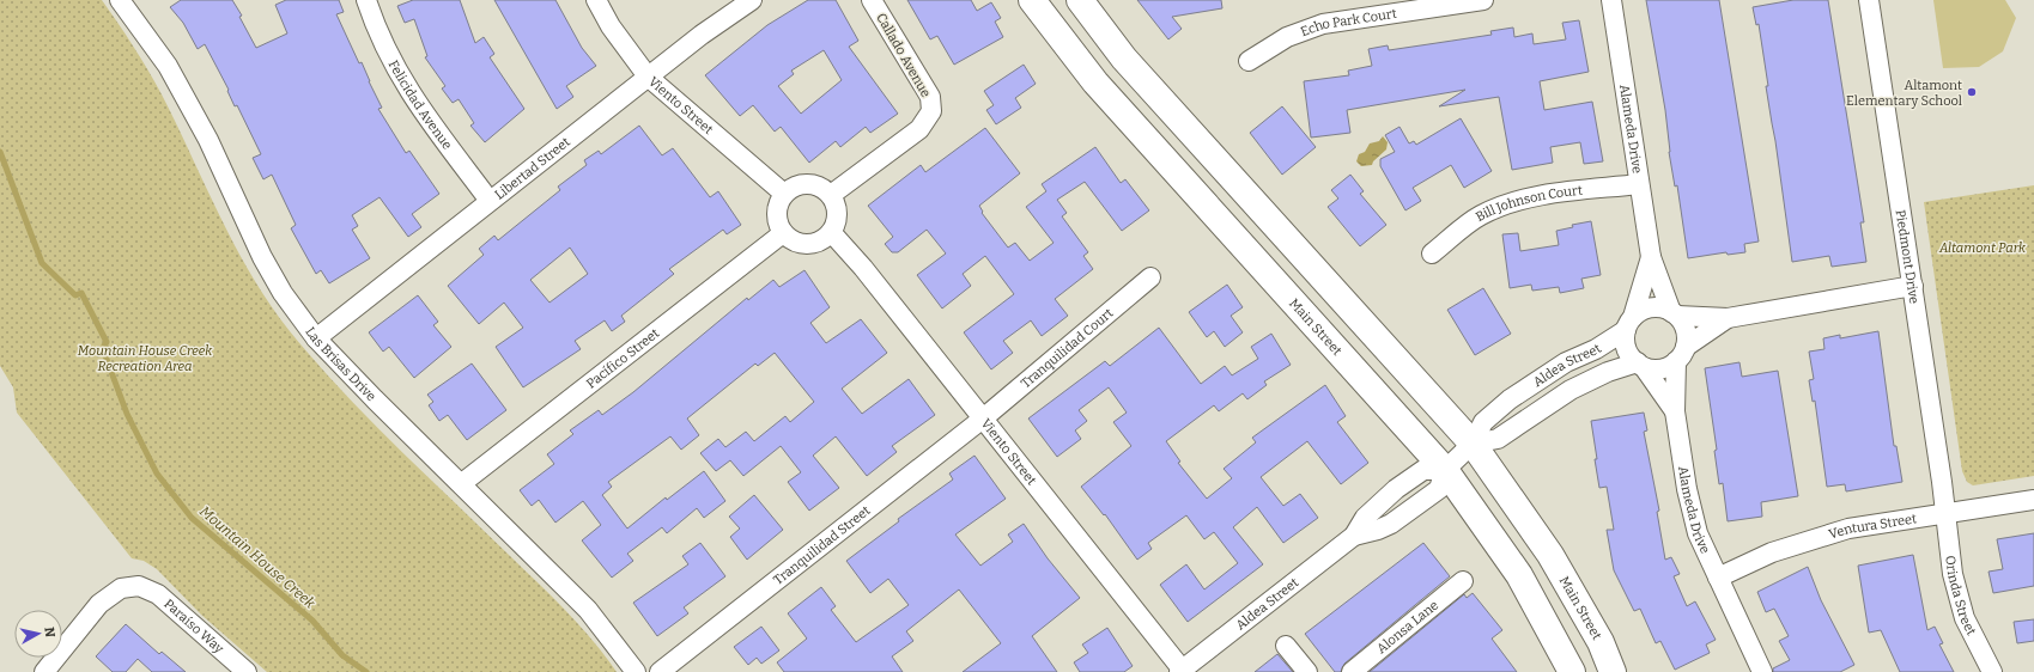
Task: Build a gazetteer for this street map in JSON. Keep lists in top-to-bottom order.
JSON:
{
  "streets": {
    "street": [
      "Echo Park Court",
      "Callado Avenue",
      "Felicidad Avenue",
      "Viento Street",
      "Alameda Drive",
      "Libertad Street",
      "Bill Johnson Court",
      "Piedmont Drive",
      "Main Street",
      "Tranquilidad Court",
      "Pacífico Street",
      "Las Brisas Drive",
      "Aldea Street",
      "Ventura Street",
      "Tranquilidad Street",
      "Orinda Street",
      "Paraíso Way",
      "Alonsa Lane"
    ]
  },
  "crossings": [
    ["Callado Avenue", "Viento Street"],
    ["Callado Avenue", "Pacífico Street"],
    ["Felicidad Avenue", "Libertad Street"],
    ["Viento Street", "Libertad Street"],
    ["Viento Street", "Tranquilidad Court"],
    ["Viento Street", "Pacífico Street"],
    ["Viento Street", "Aldea Street"],
    ["Viento Street", "Tranquilidad Street"],
    ["Alameda Drive", "Bill Johnson Court"],
    ["Alameda Drive", "Aldea Street"],
    ["Alameda Drive", "Ventura Street"],
    ["Libertad Street", "Las Brisas Drive"],
    ["Piedmont Drive", "Ventura Street"],
    ["Piedmont Drive", "Orinda Street"],
    ["Main Street", "Aldea Street"],
    ["Tranquilidad Court", "Tranquilidad Street"],
    ["Pacífico Street", "Las Brisas Drive"],
    ["Ventura Street", "Orinda Street"]
  ],
  "water": ["Mountain House Creek"],
  "parks": ["Altamont Park", "Mountain House Creek Recreation Area"],
  "places": ["Altamont Elementary School"],
  "north": "right"
}
